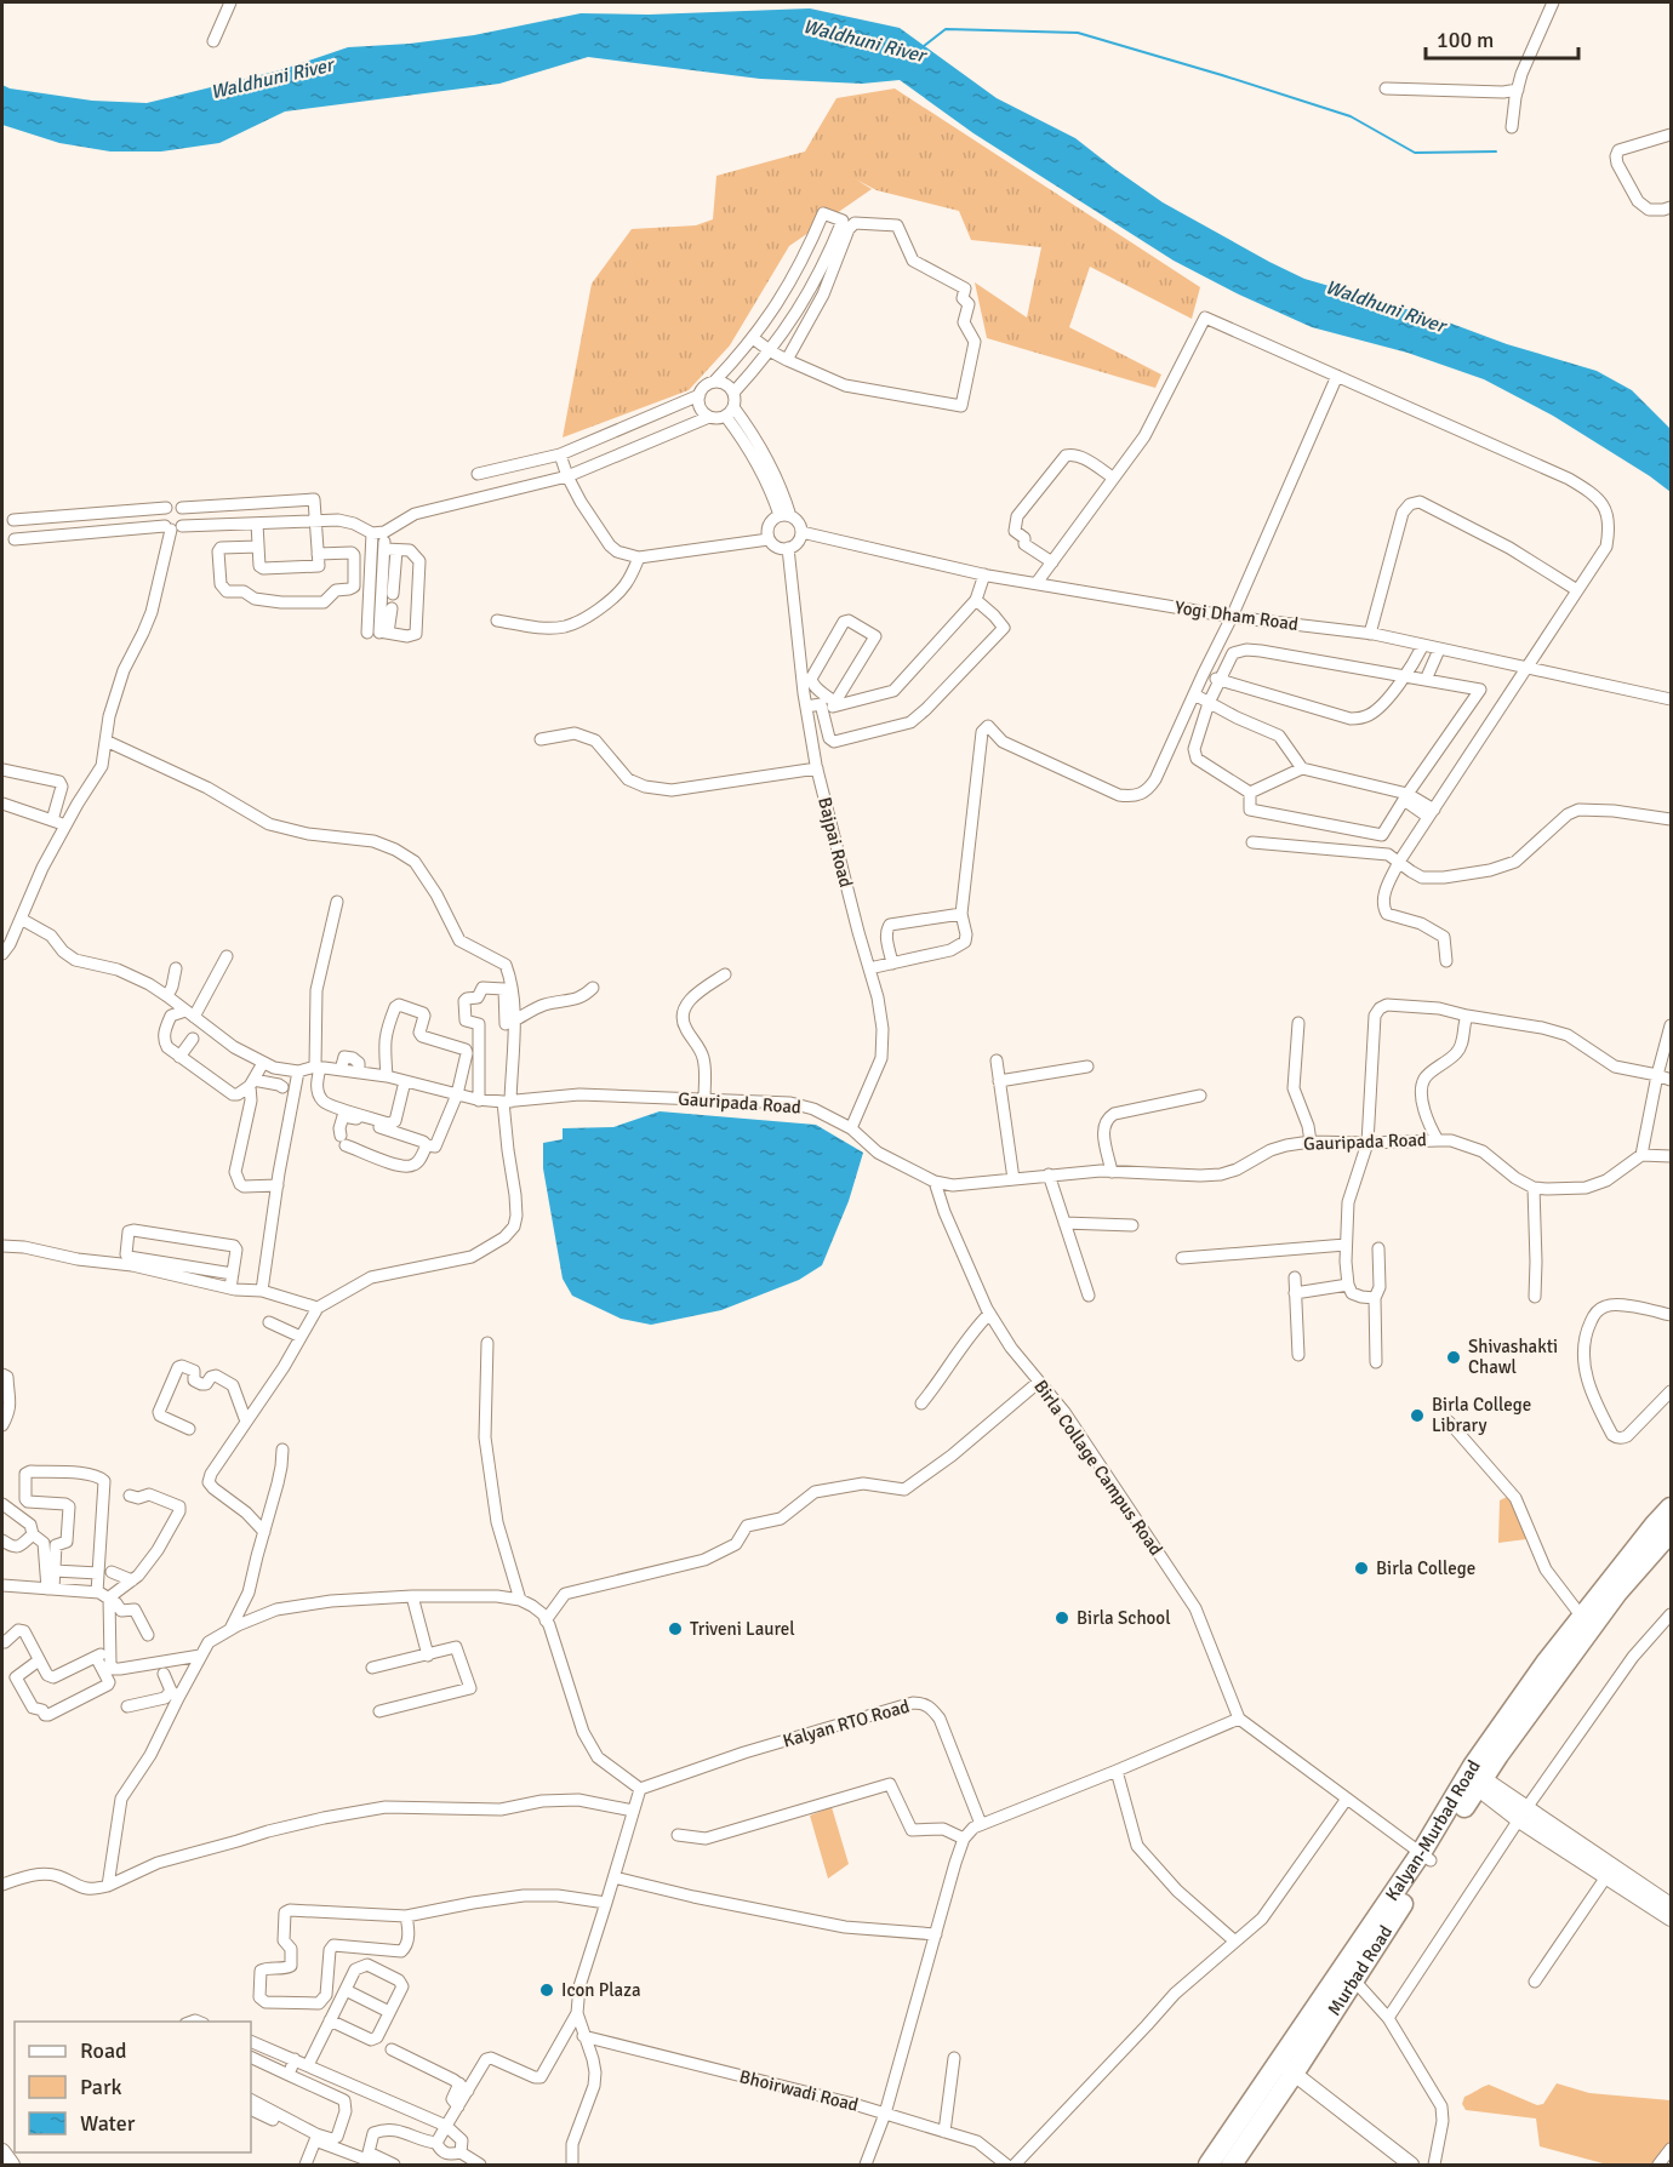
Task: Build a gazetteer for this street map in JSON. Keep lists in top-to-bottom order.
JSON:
{
  "streets": {
    "highway": ["Kalyan-Murbad Road", "Murbad Road"],
    "street": [
      "Yogi Dham Road",
      "Bajpai Road",
      "Gauripada Road",
      "Birla Collage Campus Road",
      "Kalyan RTO Road",
      "Bhoirwadi Road"
    ]
  },
  "crossings": [
    ["Yogi Dham Road", "Bajpai Road"],
    ["Bajpai Road", "Gauripada Road"],
    ["Gauripada Road", "Birla Collage Campus Road"],
    ["Kalyan-Murbad Road", "Murbad Road"]
  ],
  "water": ["Waldhuni River"],
  "places": [
    "Shivashakti Chawl",
    "Birla College Library",
    "Birla College",
    "Birla School",
    "Triveni Laurel",
    "Icon Plaza"
  ],
  "legend": ["Road", "Park", "Water"],
  "scale_bar": "100 m"
}
